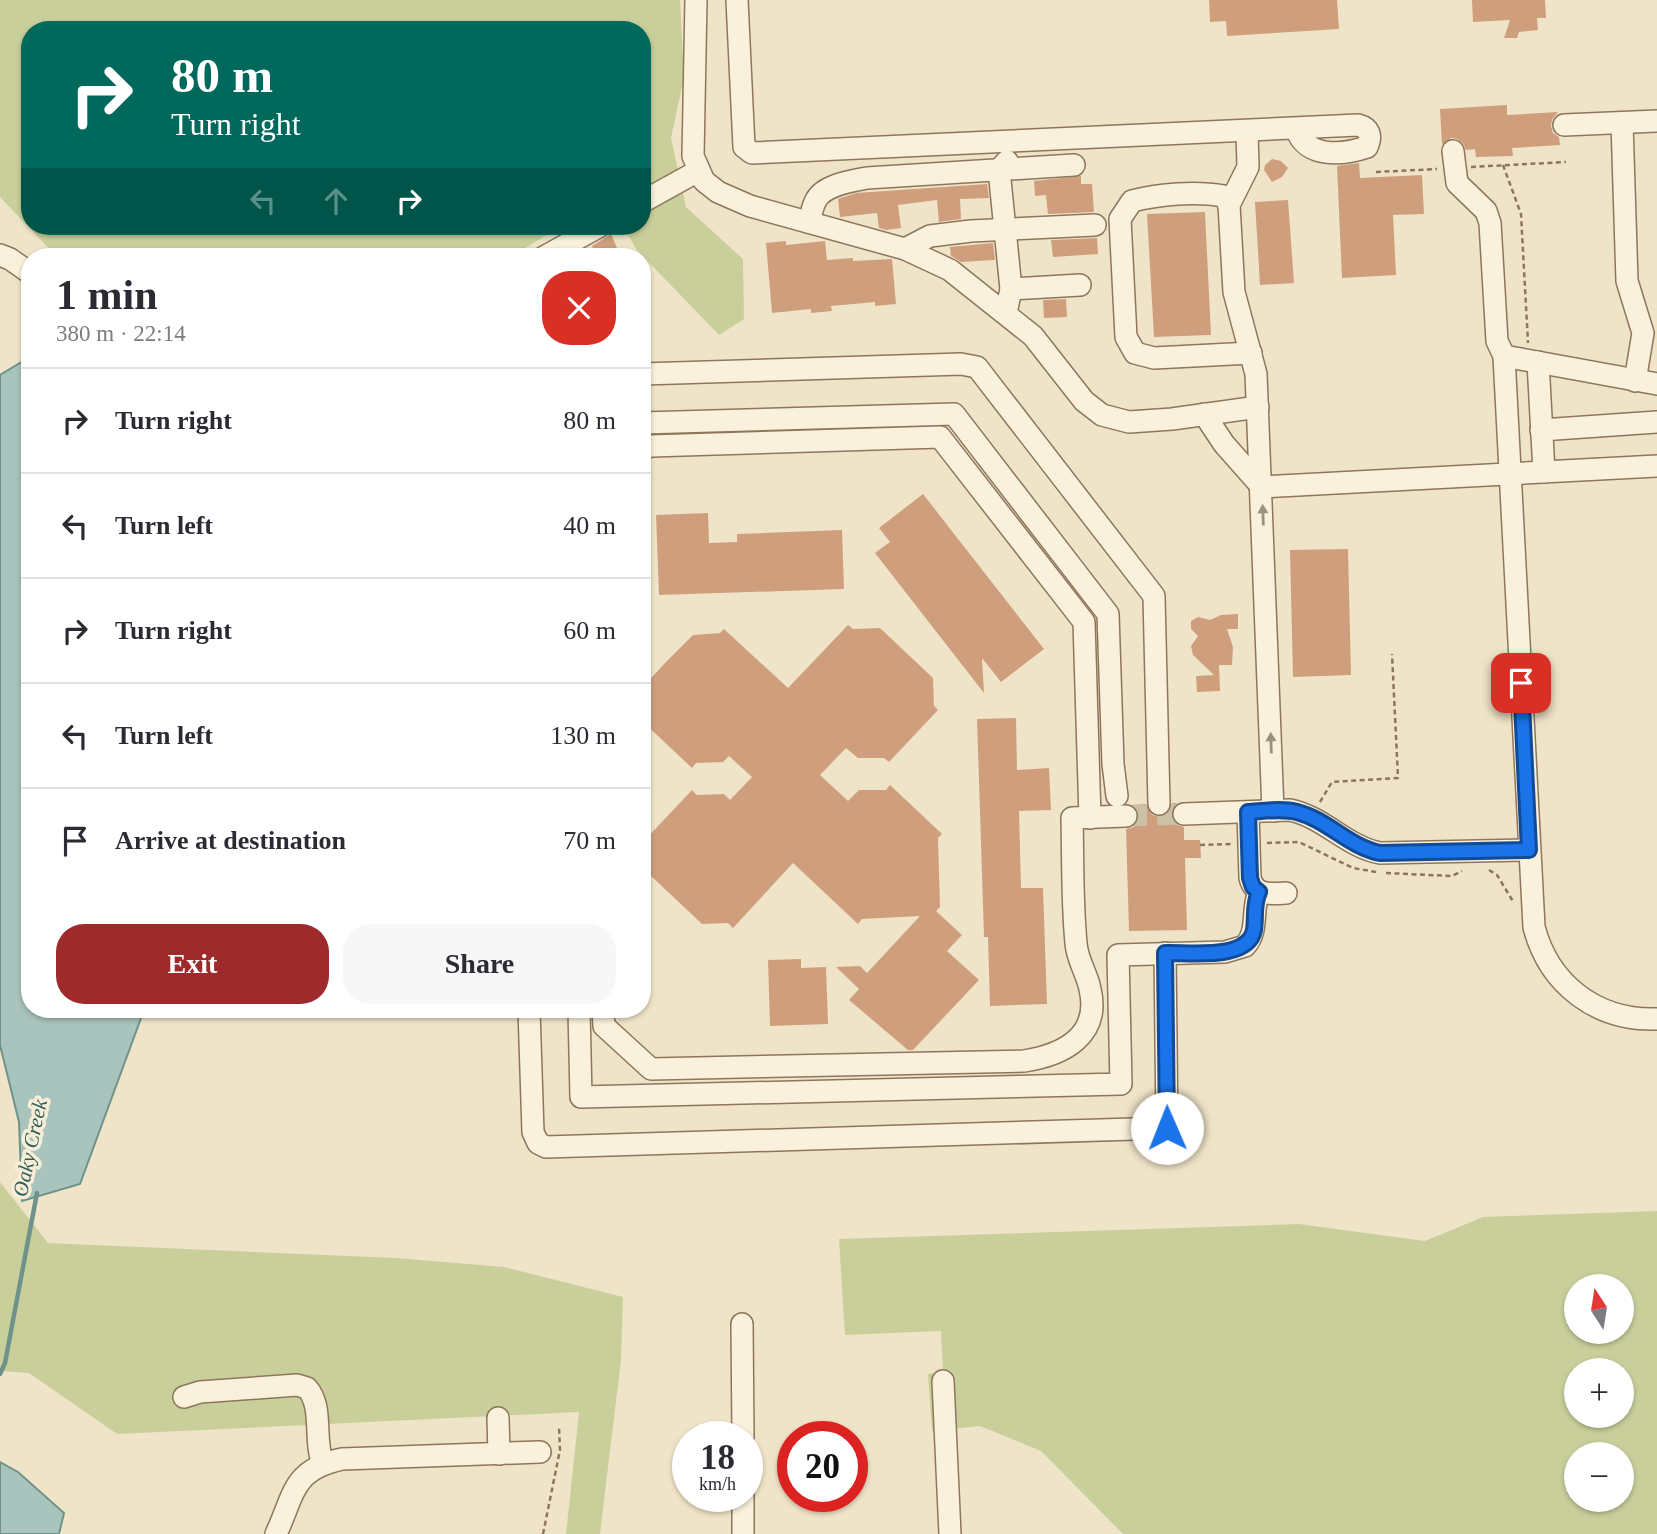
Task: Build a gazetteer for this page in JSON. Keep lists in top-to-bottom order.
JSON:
{
  "water": ["Oaky Creek"],
  "north": "top",
  "page": {
    "turn": ["80 m", "Turn right"],
    "heading": ["1 min", "380 m · 22:14"],
    "list": [
      {
        "name": "Turn right",
        "value": "80 m"
      },
      {
        "name": "Turn left",
        "value": "40 m"
      },
      {
        "name": "Turn right",
        "value": "60 m"
      },
      {
        "name": "Turn left",
        "value": "130 m"
      },
      {
        "name": "Arrive at destination",
        "value": "70 m"
      }
    ],
    "buttons": ["Exit", "Share"],
    "map_buttons": ["+", "−"],
    "speed": "18 km/h",
    "limit": "20"
  }
}
